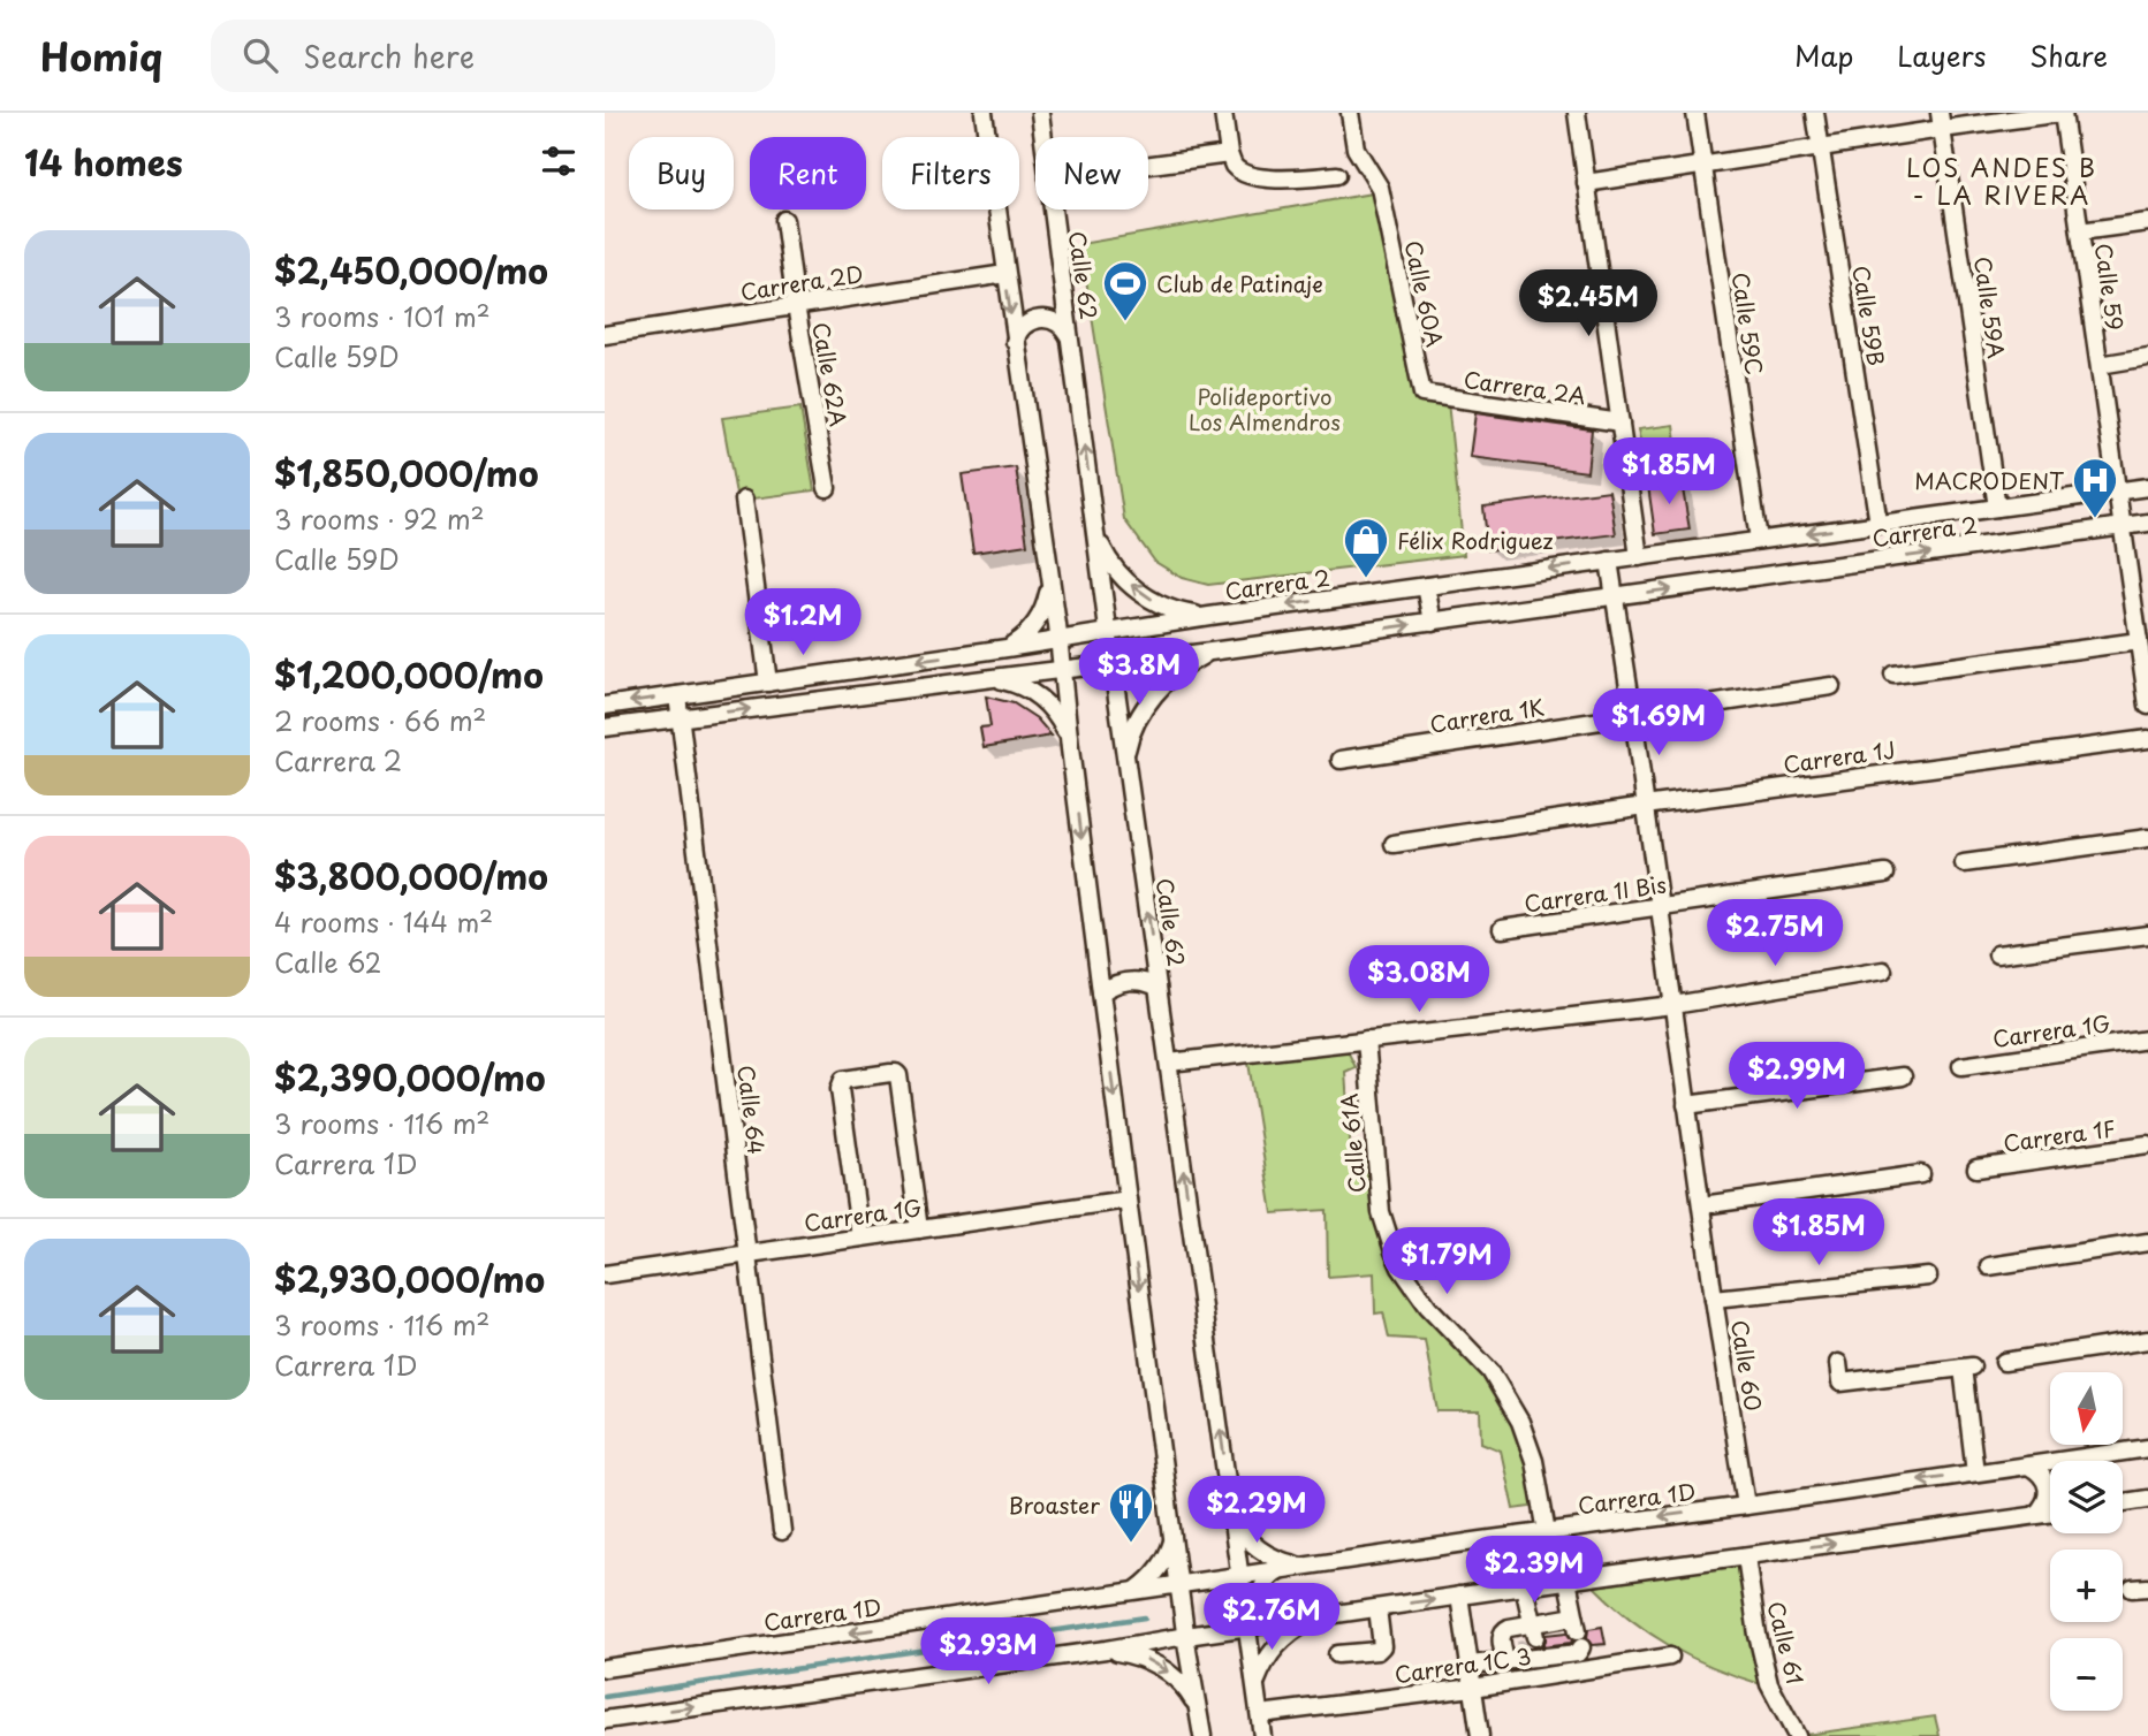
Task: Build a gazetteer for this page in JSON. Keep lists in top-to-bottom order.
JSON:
{
  "streets": {
    "street": [
      "Calle 62",
      "Carrera 2D",
      "Calle 59",
      "Calle 60A",
      "Calle 59A",
      "Calle 59B",
      "Calle 59C",
      "Calle 62A",
      "Carrera 2A",
      "Carrera 2",
      "Carrera 1K",
      "Carrera 1J",
      "Carrera 1I Bis",
      "Carrera 1G",
      "Calle 64",
      "Carrera 1F",
      "Calle 61A",
      "Calle 60",
      "Carrera 1D",
      "Calle 61",
      "Carrera 1C 3"
    ]
  },
  "crossings": [
    ["Calle 62", "Carrera 2"],
    ["Calle 62", "Carrera 1D"],
    ["Calle 62", "Carrera 1C 3"],
    ["Carrera 2D", "Calle 62A"],
    ["Calle 59", "Carrera 2"],
    ["Calle 60A", "Carrera 2A"],
    ["Calle 59A", "Carrera 2"],
    ["Calle 59B", "Carrera 2"],
    ["Calle 59C", "Carrera 2"],
    ["Carrera 2", "Calle 64"],
    ["Carrera 2", "Calle 60"],
    ["Carrera 1K", "Calle 60"],
    ["Carrera 1J", "Calle 60"],
    ["Carrera 1I Bis", "Calle 60"],
    ["Carrera 1G", "Calle 64"],
    ["Calle 61A", "Carrera 1D"],
    ["Calle 60", "Carrera 1D"]
  ],
  "districts": ["LOS ANDES B - LA RIVERA"],
  "parks": ["Polideportivo Los Almendros"],
  "places": {
    "sports": ["Club de Patinaje"],
    "hospital": ["MACRODENT"],
    "shop": ["Félix Rodriguez"],
    "restaurant": ["Broaster"]
  },
  "north": "bottom",
  "page": {
    "header": "Homiq",
    "search": "Search here",
    "nav": ["Map", "Layers", "Share"],
    "heading": "14 homes",
    "chip": [
      "Buy",
      "Rent",
      "Filters",
      "New"
    ],
    "list": [
      {
        "name": "$2,450,000/mo",
        "note": "3 rooms · 101 m² · Calle 59D"
      },
      {
        "name": "$1,850,000/mo",
        "note": "3 rooms · 92 m² · Calle 59D"
      },
      {
        "name": "$1,200,000/mo",
        "note": "2 rooms · 66 m² · Carrera 2"
      },
      {
        "name": "$3,800,000/mo",
        "note": "4 rooms · 144 m² · Calle 62"
      },
      {
        "name": "$2,390,000/mo",
        "note": "3 rooms · 116 m² · Carrera 1D"
      },
      {
        "name": "$2,930,000/mo",
        "note": "3 rooms · 116 m² · Carrera 1D"
      }
    ],
    "price": [
      "$2.45M",
      "$1.85M",
      "$1.2M",
      "$3.8M",
      "$1.69M",
      "$2.75M",
      "$3.08M",
      "$2.99M",
      "$1.85M",
      "$1.79M",
      "$2.29M",
      "$2.39M",
      "$2.76M",
      "$2.93M"
    ],
    "map_buttons": ["+", "−"]
  }
}
